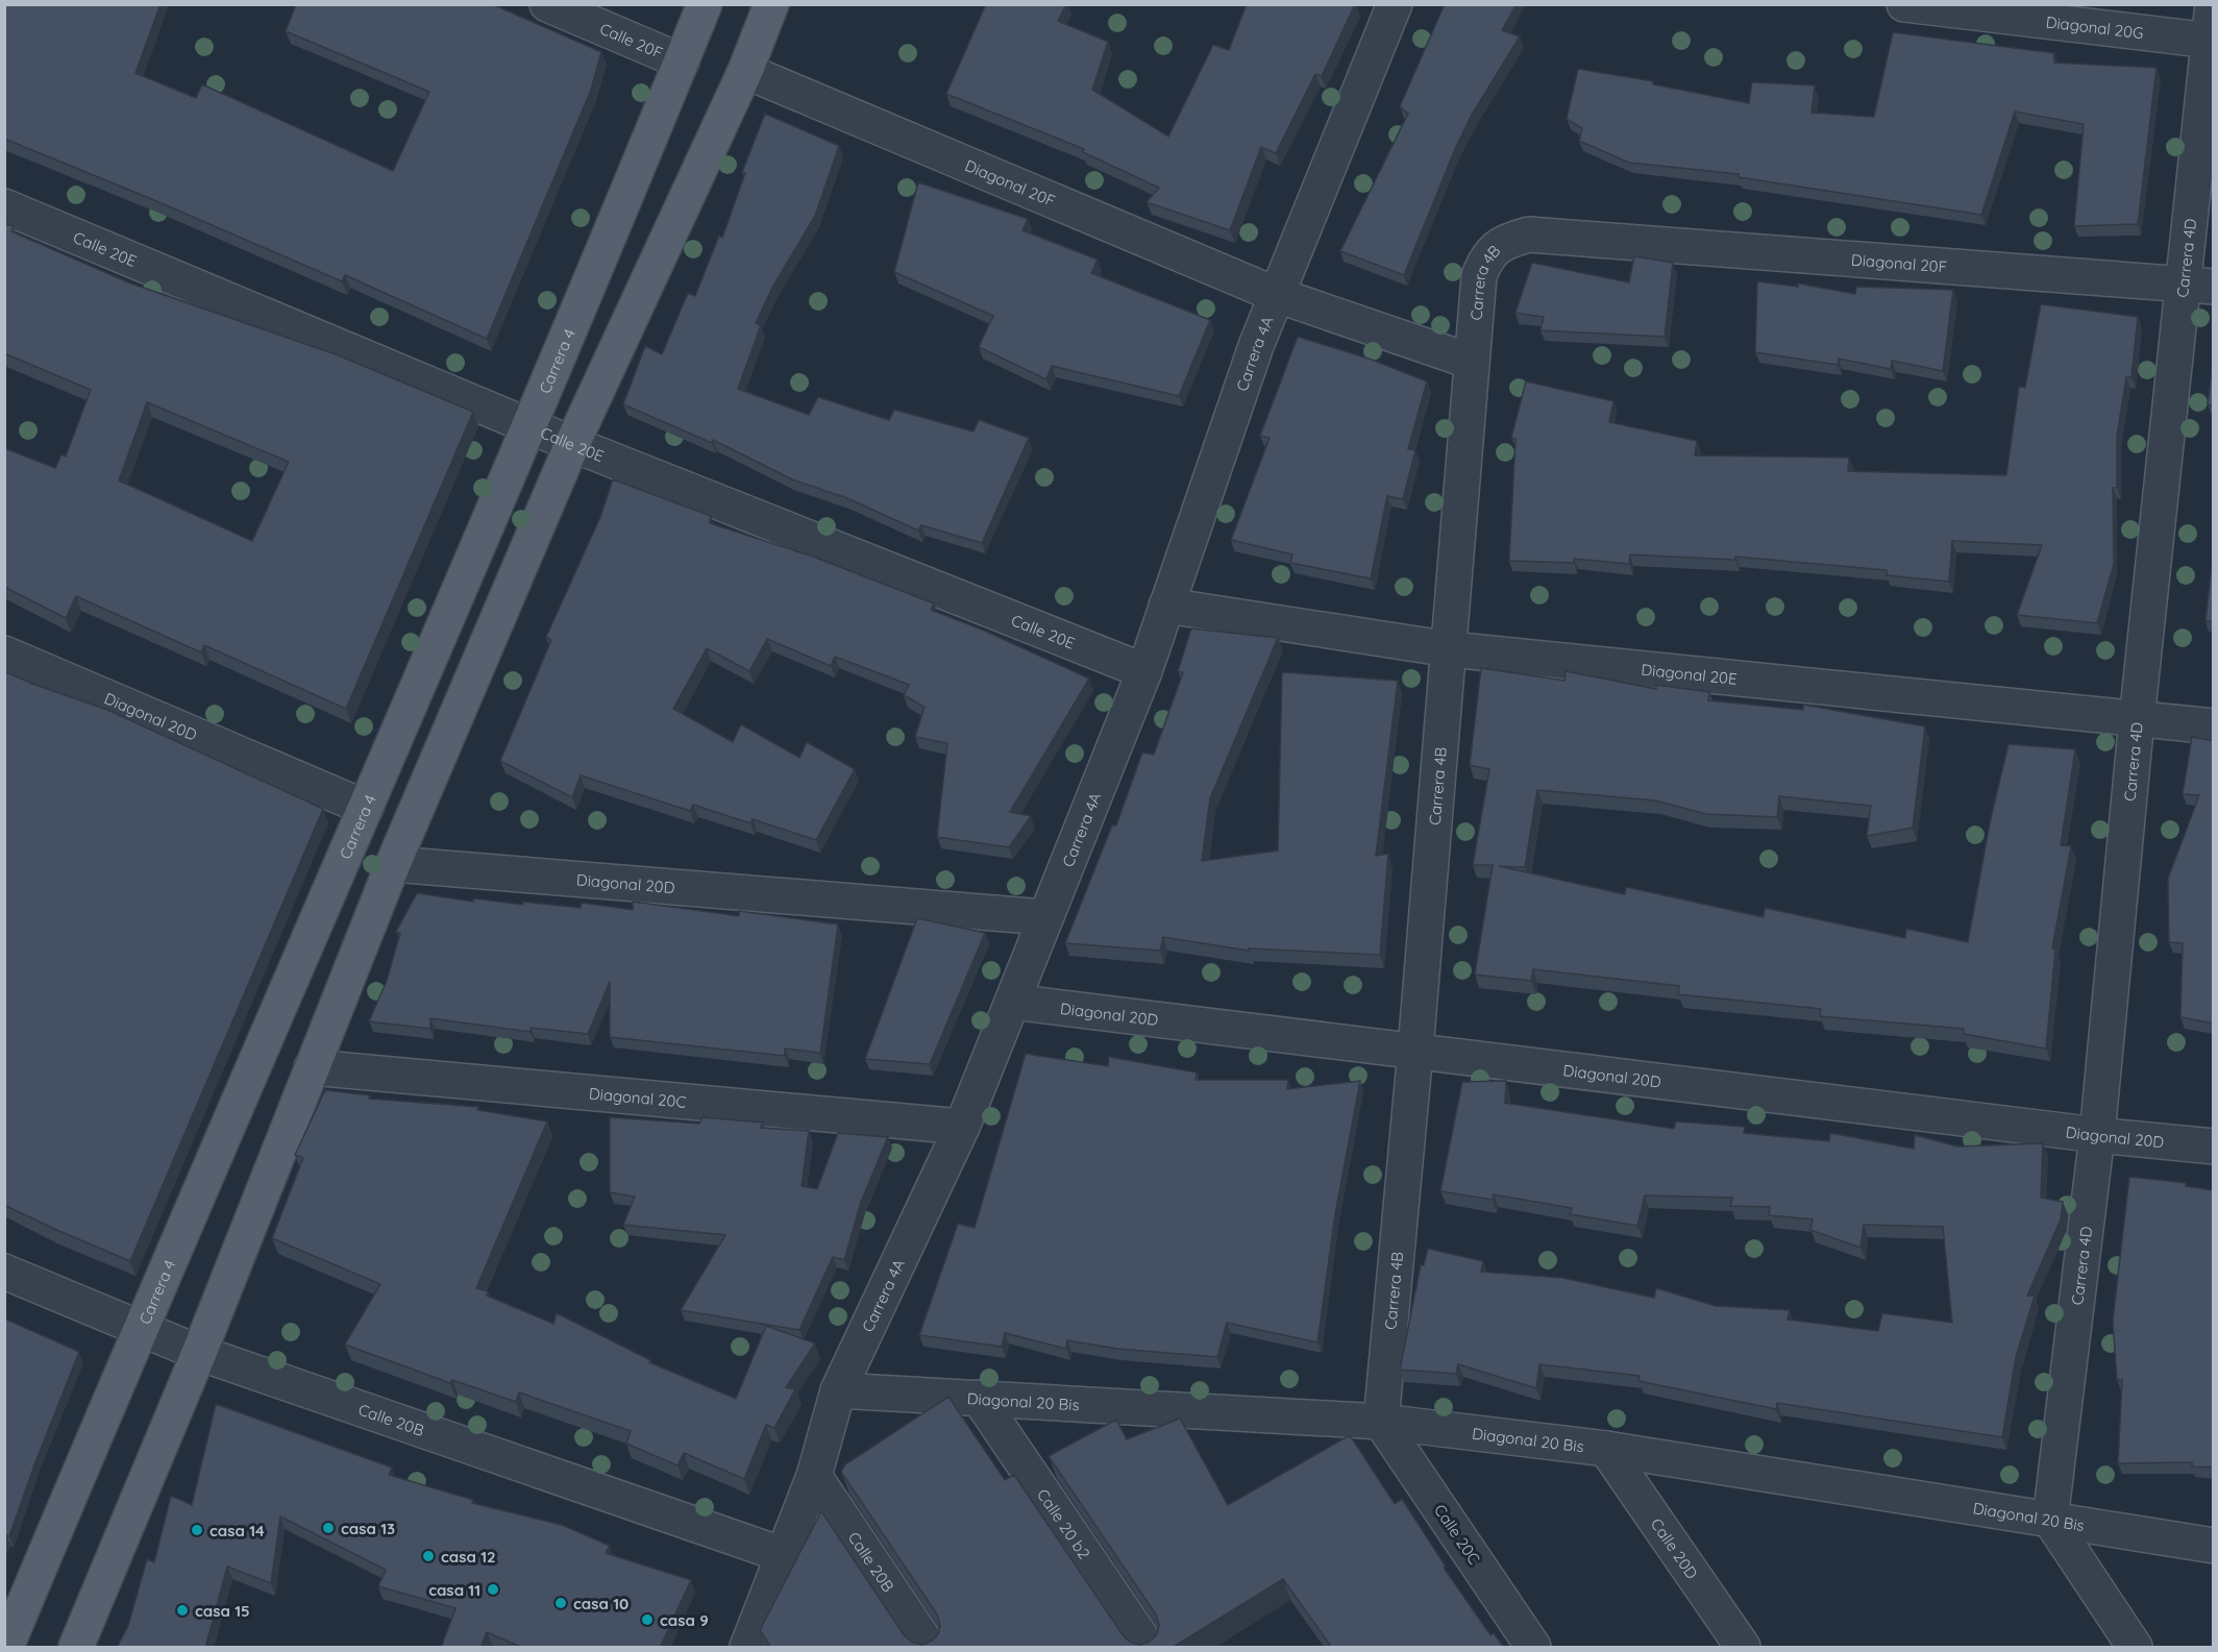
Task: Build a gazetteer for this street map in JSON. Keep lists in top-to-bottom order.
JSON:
{
  "streets": {
    "main road": ["Carrera 4"],
    "street": [
      "Diagonal 20G",
      "Calle 20F",
      "Diagonal 20F",
      "Calle 20E",
      "Carrera 4D",
      "Carrera 4B",
      "Carrera 4A",
      "Diagonal 20E",
      "Diagonal 20D",
      "Diagonal 20C",
      "Diagonal 20 Bis",
      "Calle 20B",
      "Calle 20 b2",
      "Calle 20C",
      "Calle 20D"
    ]
  },
  "crossings": [
    ["Diagonal 20G", "Carrera 4D"],
    ["Calle 20F", "Carrera 4"],
    ["Diagonal 20F", "Carrera 4D"],
    ["Diagonal 20F", "Carrera 4B"],
    ["Diagonal 20F", "Carrera 4A"],
    ["Calle 20E", "Carrera 4A"],
    ["Calle 20E", "Carrera 4"],
    ["Carrera 4D", "Diagonal 20E"],
    ["Carrera 4D", "Diagonal 20D"],
    ["Carrera 4D", "Diagonal 20 Bis"],
    ["Carrera 4B", "Diagonal 20E"],
    ["Carrera 4B", "Diagonal 20D"],
    ["Carrera 4B", "Diagonal 20 Bis"],
    ["Carrera 4B", "Calle 20C"],
    ["Carrera 4A", "Diagonal 20E"],
    ["Carrera 4A", "Diagonal 20D"],
    ["Carrera 4A", "Diagonal 20C"],
    ["Carrera 4A", "Diagonal 20 Bis"],
    ["Carrera 4A", "Calle 20B"],
    ["Carrera 4", "Diagonal 20D"],
    ["Carrera 4", "Calle 20B"],
    ["Diagonal 20 Bis", "Calle 20 b2"],
    ["Diagonal 20 Bis", "Calle 20C"],
    ["Diagonal 20 Bis", "Calle 20D"]
  ],
  "places": [
    "casa 13",
    "casa 14",
    "casa 12",
    "casa 11",
    "casa 10",
    "casa 15",
    "casa 9"
  ]
}
